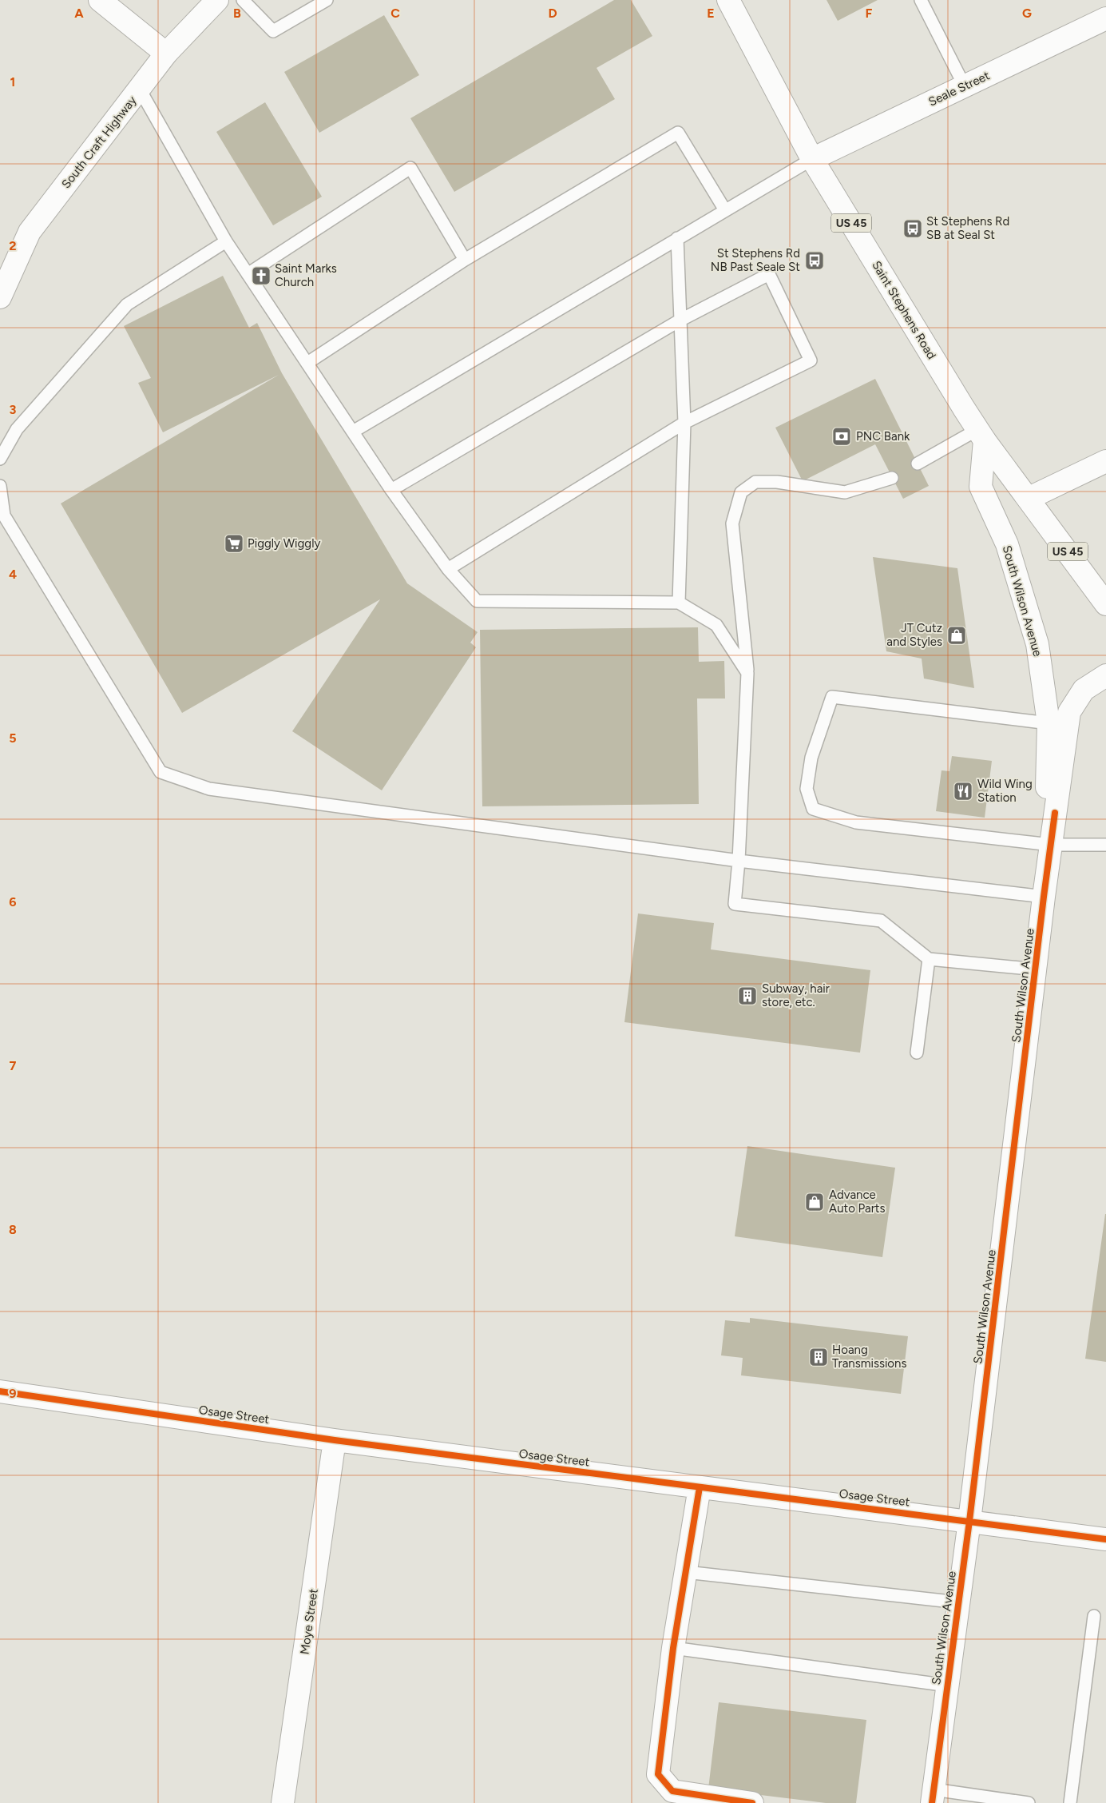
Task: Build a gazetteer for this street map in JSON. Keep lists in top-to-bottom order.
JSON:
{
  "streets": {
    "main road": [
      "Seale Street",
      "South Craft Highway",
      "US 45",
      "Saint Stephens Road",
      "South Wilson Avenue",
      "Osage Street",
      "Moye Street"
    ]
  },
  "crossings": [
    ["Seale Street", "Saint Stephens Road"],
    ["Saint Stephens Road", "South Wilson Avenue"],
    ["South Wilson Avenue", "Osage Street"],
    ["Osage Street", "Moye Street"]
  ],
  "places": {
    "bus stop": ["St Stephens Rd SB at Seal St", "St Stephens Rd NB Past Seale St"],
    "church": ["Saint Marks Church"],
    "bank": ["PNC Bank"],
    "supermarket": ["Piggly Wiggly"],
    "shop": ["JT Cutz and Styles", "Advance Auto Parts"],
    "restaurant": ["Wild Wing Station"],
    "building": ["Subway, hair store, etc.", "Hoang Transmissions"]
  },
  "grid": {
    "columns": [
      "A",
      "B",
      "C",
      "D",
      "E",
      "F",
      "G"
    ],
    "rows": [
      "1",
      "2",
      "3",
      "4",
      "5",
      "6",
      "7",
      "8",
      "9"
    ]
  }
}
